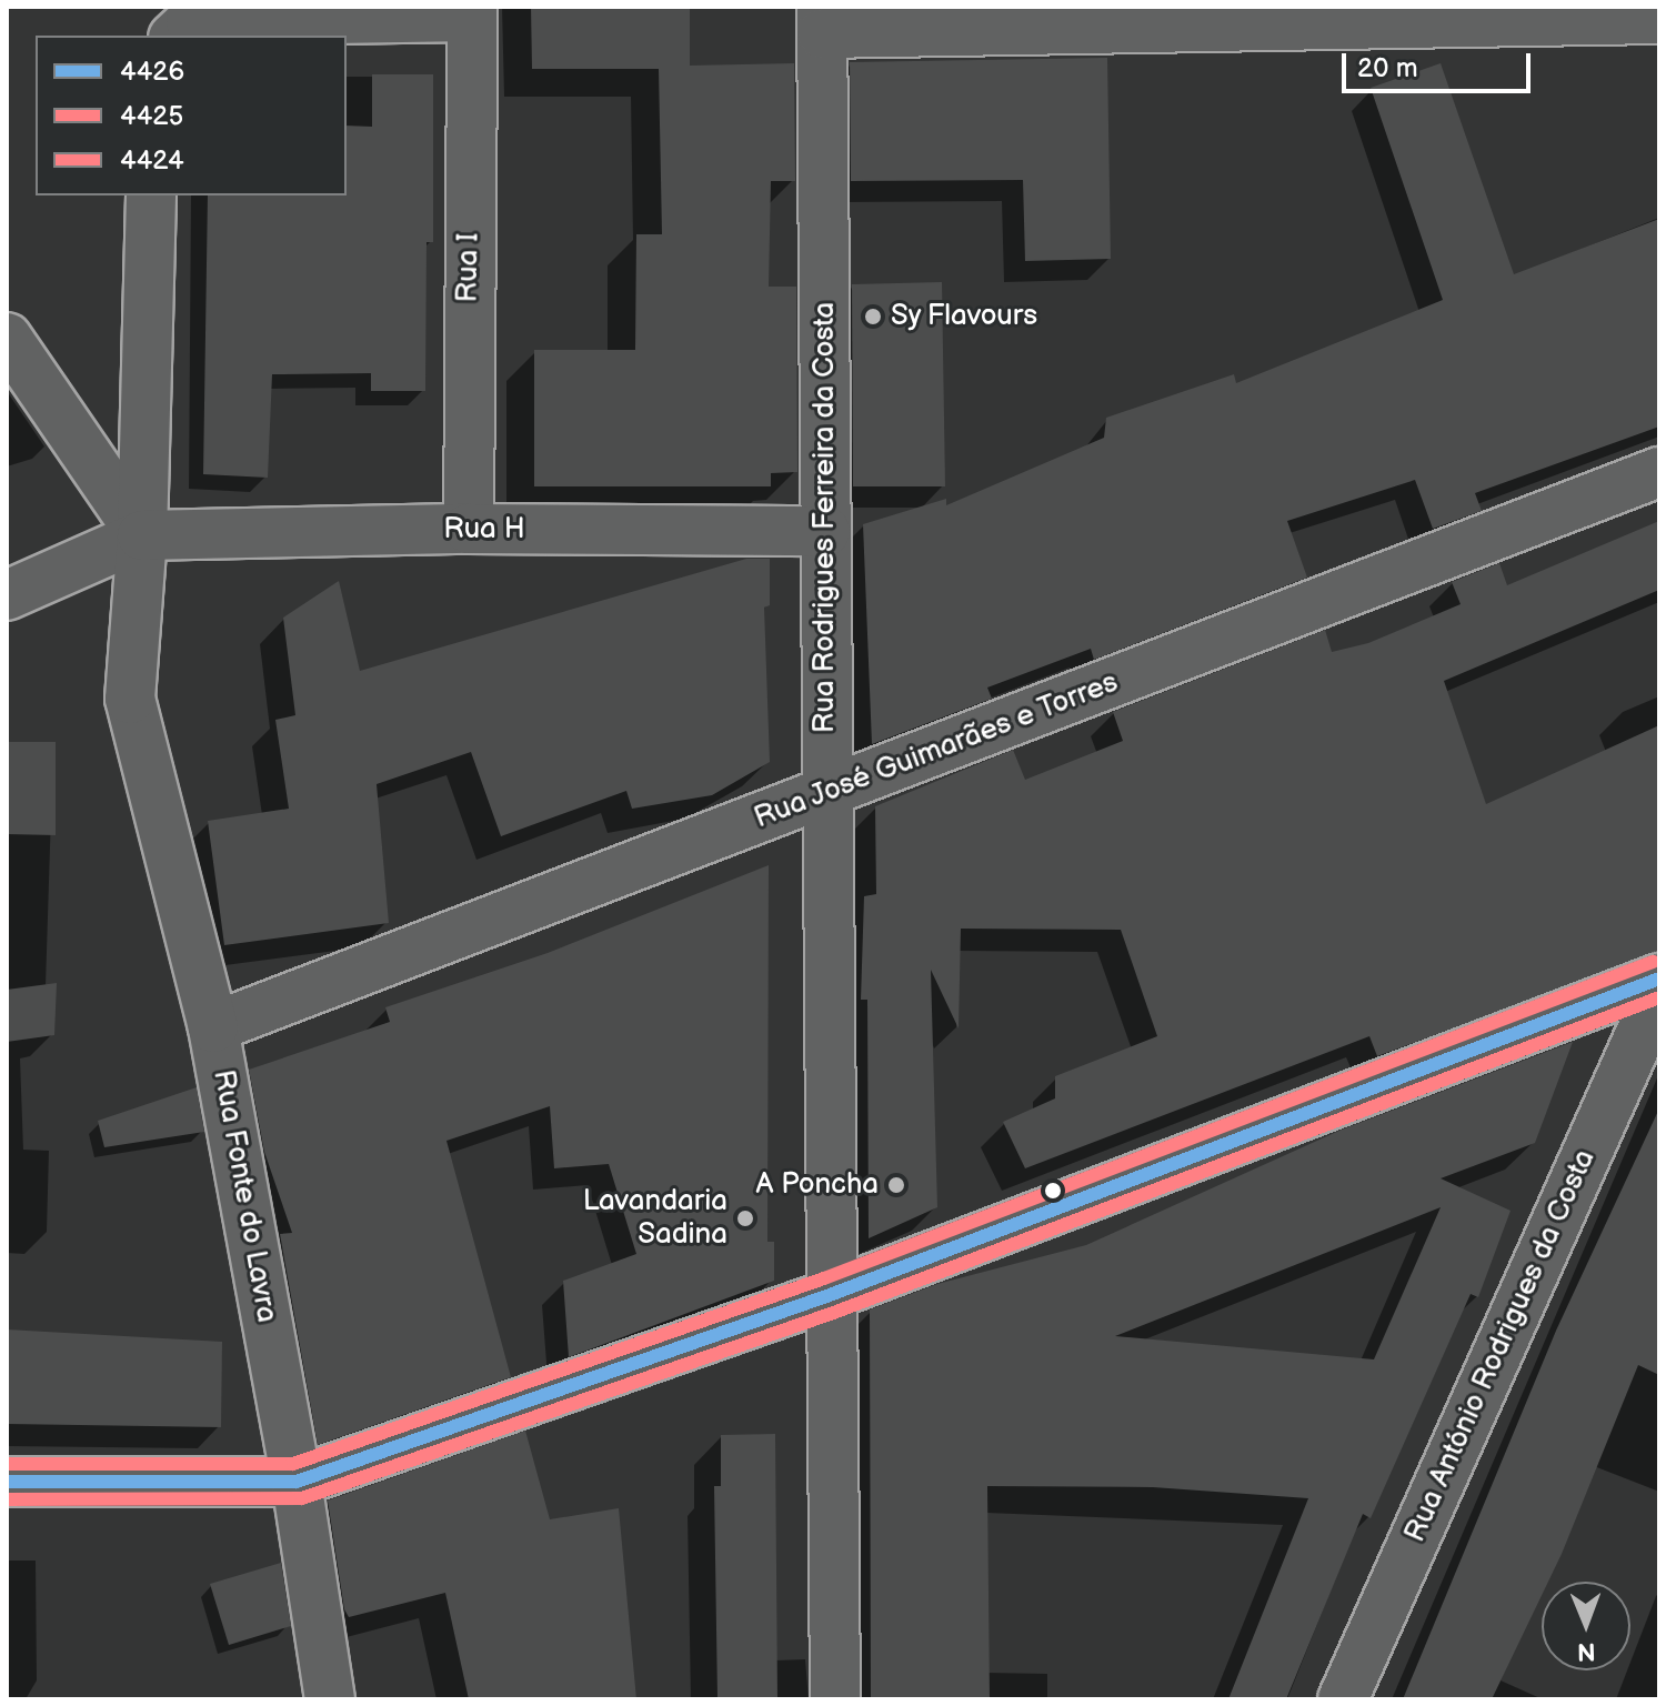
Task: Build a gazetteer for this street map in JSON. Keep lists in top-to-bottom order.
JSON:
{
  "streets": {
    "street": [
      "Rua I",
      "Rua Rodrigues Ferreira da Costa",
      "Rua H",
      "Rua José Guimarães e Torres",
      "Rua Fonte do Lavra",
      "Rua António Rodrigues da Costa"
    ]
  },
  "crossings": [
    ["Rua I", "Rua H"],
    ["Rua Rodrigues Ferreira da Costa", "Rua H"],
    ["Rua Rodrigues Ferreira da Costa", "Rua José Guimarães e Torres"],
    ["Rua H", "Rua Fonte do Lavra"],
    ["Rua José Guimarães e Torres", "Rua Fonte do Lavra"]
  ],
  "places": ["Sy Flavours", "A Poncha", "Lavandaria Sadina"],
  "lines": ["transit line 4424", "transit line 4426", "transit line 4425"],
  "legend": ["4426", "4425", "4424"],
  "scale_bar": "20 m",
  "north": "bottom"
}
